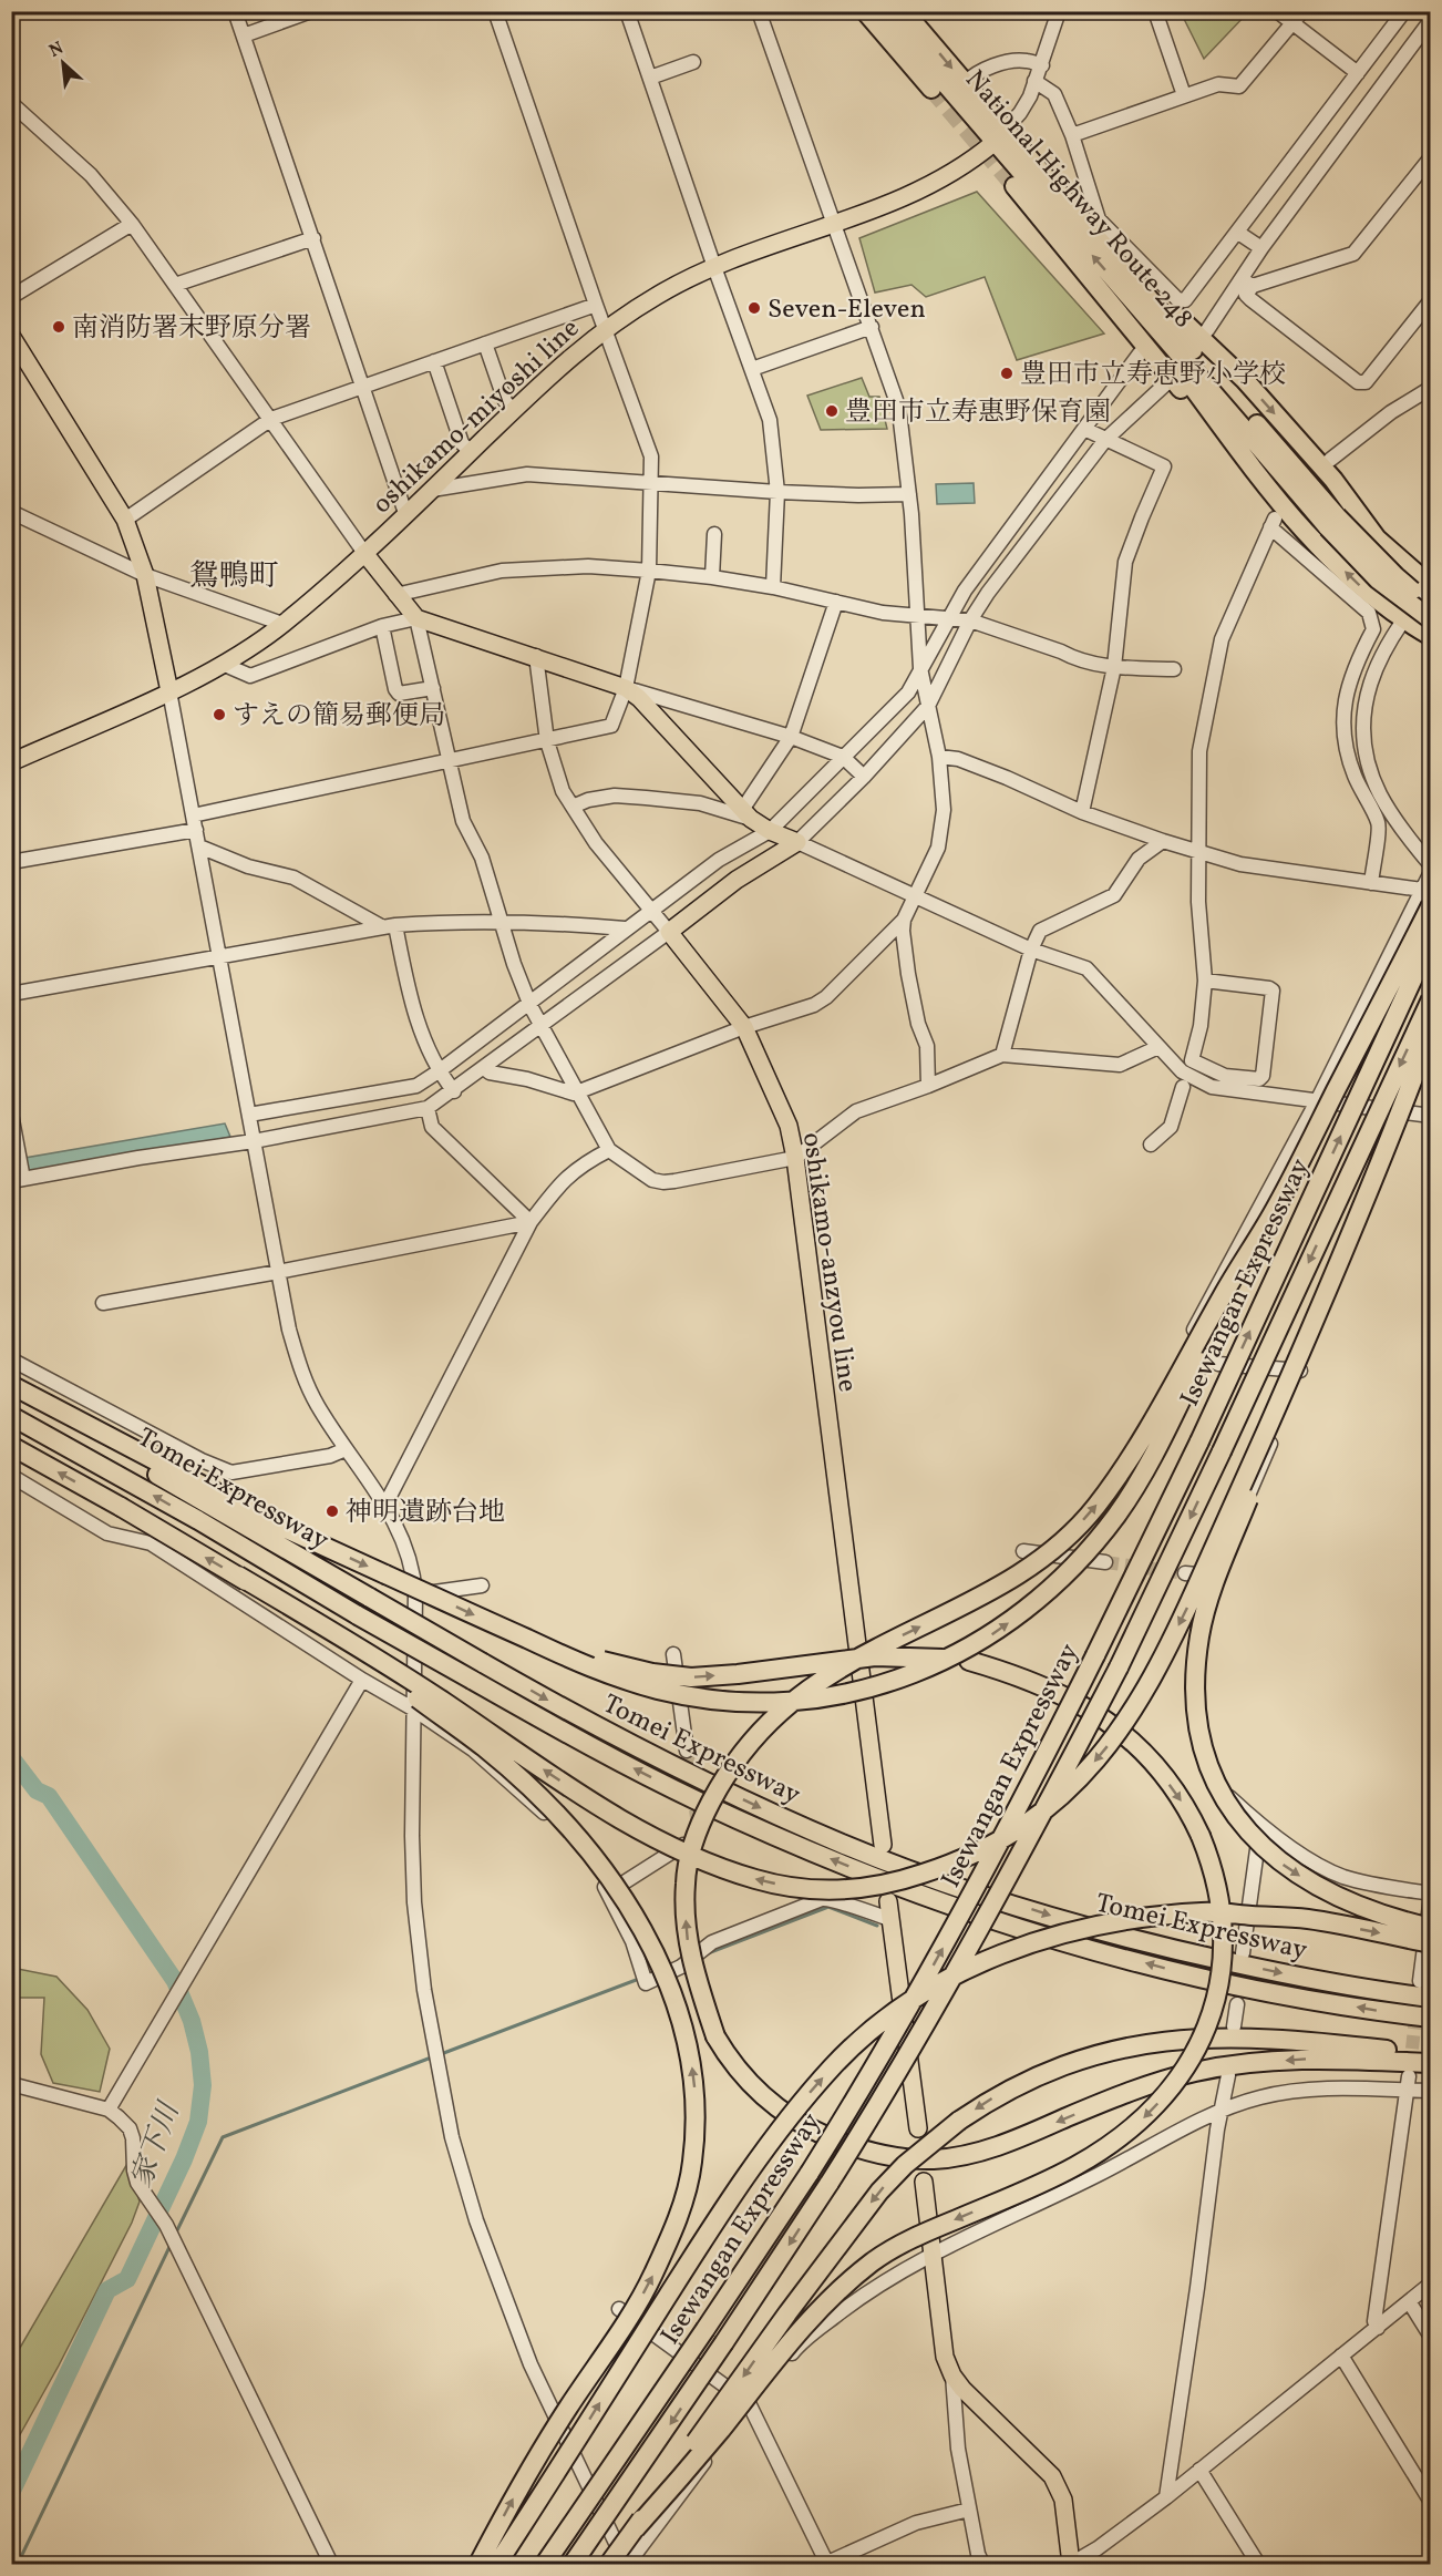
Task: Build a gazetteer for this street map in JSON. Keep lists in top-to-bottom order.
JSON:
{
  "streets": {
    "highway": ["National Highway Route 248", "Isewangan Expressway", "Tomei Expressway"],
    "main road": ["oshikamo-miyoshi line", "oshikamo-anzyou line"]
  },
  "crossings": [
    ["National Highway Route 248", "oshikamo-miyoshi line"]
  ],
  "districts": ["鴛鴨町"],
  "water": ["家下川"],
  "places": [
    "Seven-Eleven",
    "南消防署末野原分署",
    "豊田市立寿恵野小学校",
    "豊田市立寿惠野保育園",
    "すえの簡易郵便局",
    "神明遺跡台地"
  ],
  "north": "top left"
}
